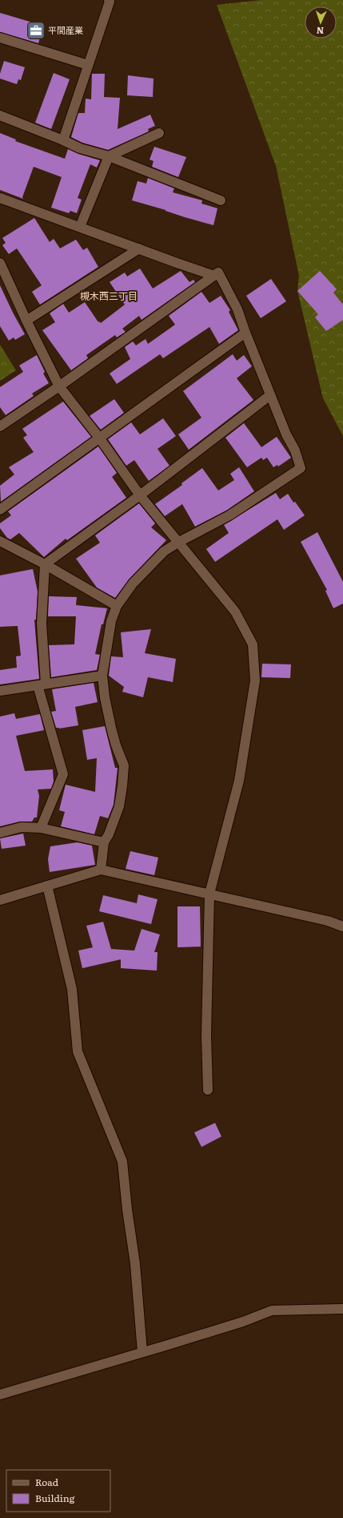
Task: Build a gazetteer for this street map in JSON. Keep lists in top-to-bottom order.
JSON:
{
  "districts": ["槻木西三丁目"],
  "places": {
    "office": ["平間産業"]
  },
  "legend": ["Road", "Building"],
  "north": "bottom"
}
